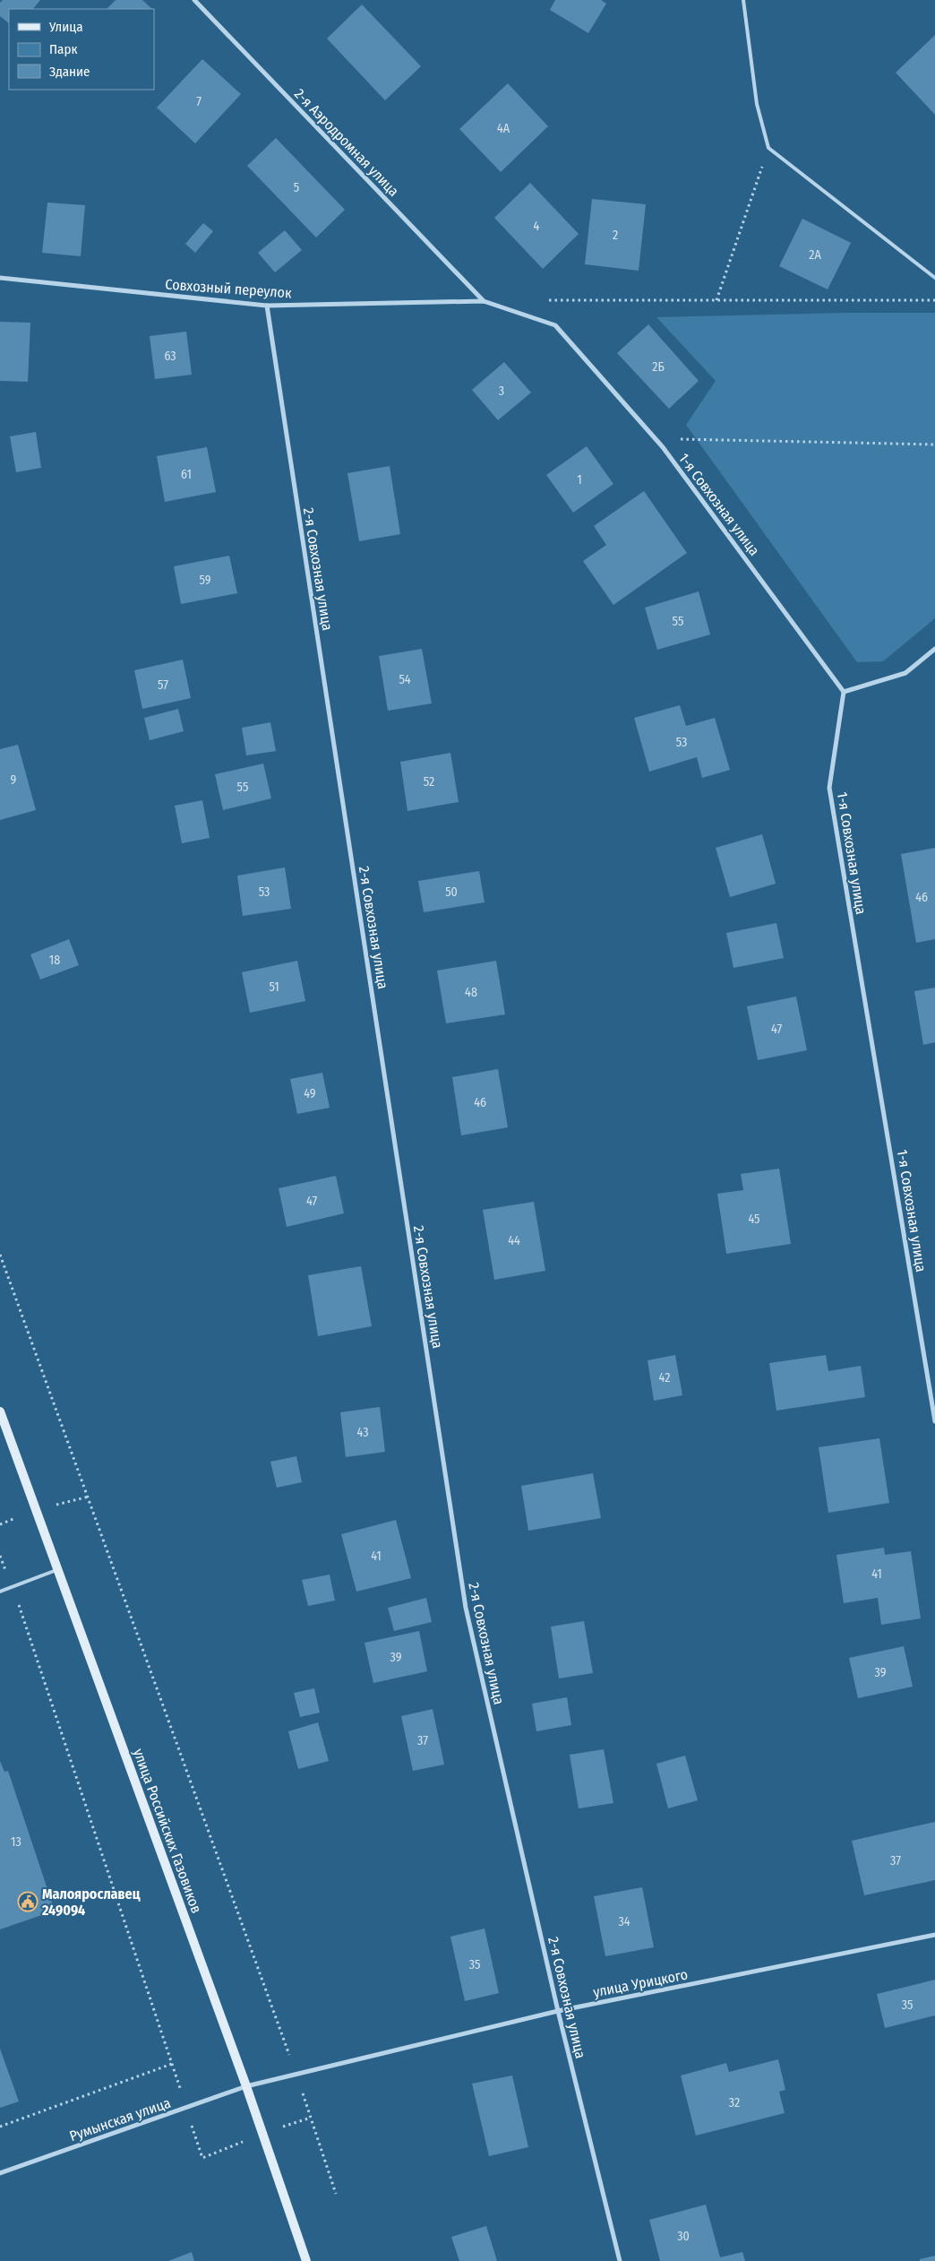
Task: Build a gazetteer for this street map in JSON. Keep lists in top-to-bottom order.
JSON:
{
  "streets": {
    "main road": ["улица Российских Газовиков"],
    "street": [
      "2-я Аэродромная улица",
      "Совхозный переулок",
      "1-я Совхозная улица",
      "2-я Совхозная улица",
      "улица Урицкого",
      "Румынская улица"
    ]
  },
  "crossings": [
    ["2-я Аэродромная улица", "Совхозный переулок"],
    ["2-я Аэродромная улица", "1-я Совхозная улица"],
    ["Совхозный переулок", "1-я Совхозная улица"],
    ["Совхозный переулок", "2-я Совхозная улица"],
    ["2-я Совхозная улица", "улица Урицкого"],
    ["улица Российских Газовиков", "улица Урицкого"],
    ["улица Российских Газовиков", "Румынская улица"],
    ["улица Урицкого", "Румынская улица"]
  ],
  "places": {
    "public building": ["Малоярославец 249094"]
  },
  "house_numbers": [
    "7",
    "4А",
    "5",
    "4",
    "2",
    "2А",
    "63",
    "2Б",
    "3",
    "61",
    "1",
    "59",
    "55",
    "54",
    "57",
    "53",
    "9",
    "52",
    "55",
    "53",
    "50",
    "46",
    "18",
    "51",
    "48",
    "47",
    "49",
    "46",
    "47",
    "45",
    "44",
    "42",
    "43",
    "41",
    "41",
    "39",
    "39",
    "37",
    "13",
    "37",
    "34",
    "35",
    "35",
    "32",
    "30"
  ],
  "legend": ["Улица", "Парк", "Здание"]
}
